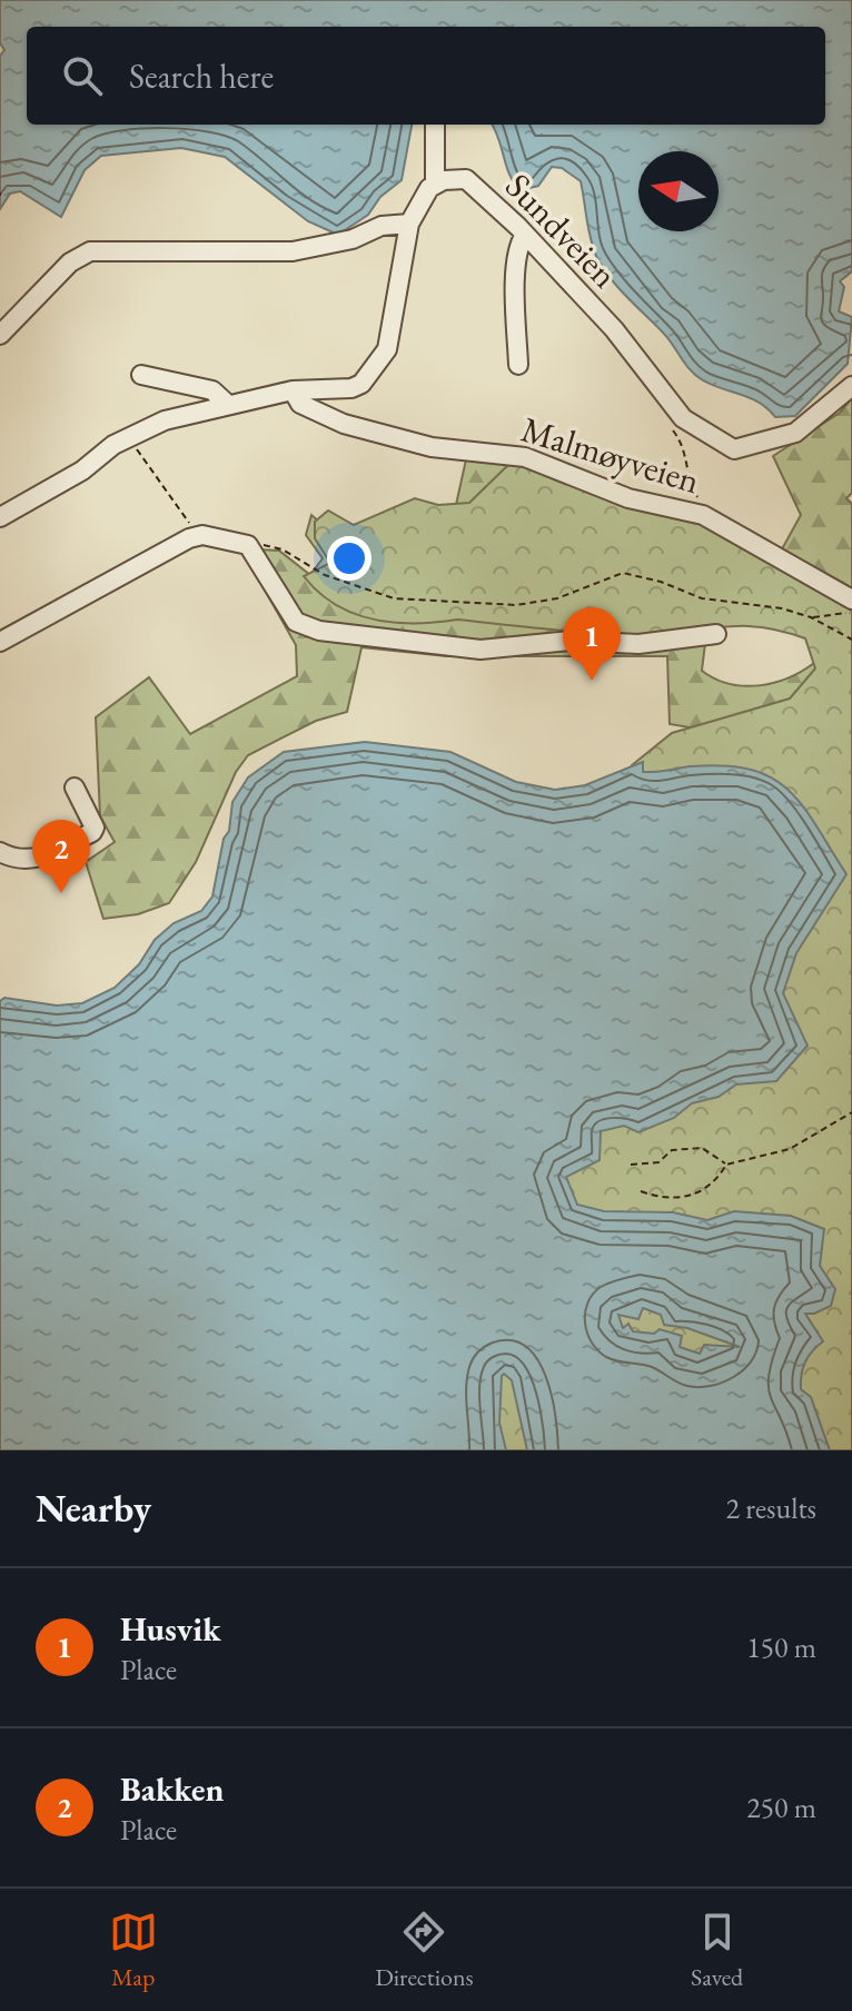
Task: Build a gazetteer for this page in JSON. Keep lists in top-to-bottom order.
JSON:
{
  "streets": {
    "street": ["Sundveien", "Malmøyveien"]
  },
  "north": "left",
  "page": {
    "search": "Search here",
    "pins": ["1", "2"],
    "heading": ["Nearby", "2 results"],
    "list": [
      {
        "mark": "1",
        "name": "Husvik",
        "note": "Place",
        "value": "150 m"
      },
      {
        "mark": "2",
        "name": "Bakken",
        "note": "Place",
        "value": "250 m"
      }
    ],
    "nav": ["Map", "Directions", "Saved"]
  }
}
